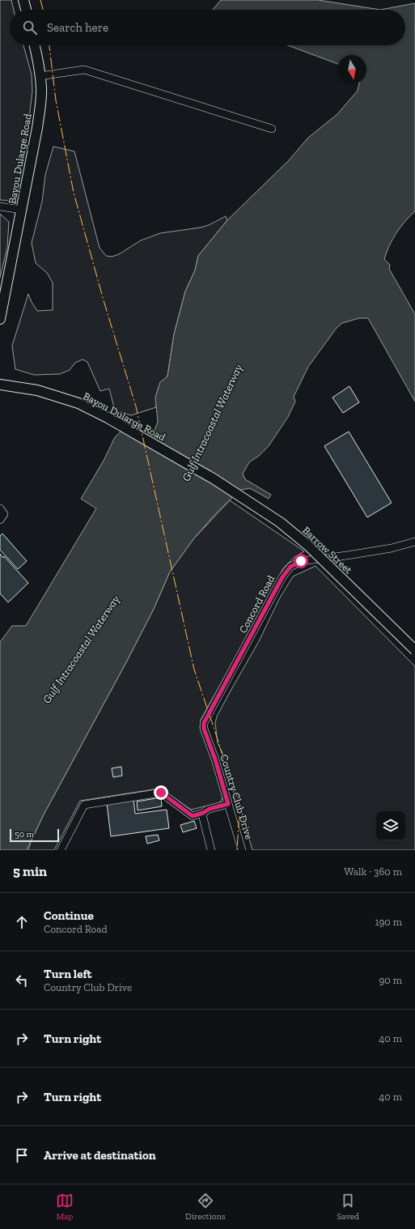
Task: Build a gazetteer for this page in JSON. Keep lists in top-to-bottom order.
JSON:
{
  "streets": {
    "main road": ["Bayou Dularge Road", "Barrow Street"],
    "street": ["Concord Road", "Country Club Drive"]
  },
  "crossings": [
    ["Bayou Dularge Road", "Barrow Street"],
    ["Concord Road", "Country Club Drive"]
  ],
  "water": ["Gulf Intracoastal Waterway"],
  "scale_bar": "50 m",
  "north": "bottom",
  "page": {
    "search": "Search here",
    "scale": "50 m",
    "heading": ["5 min", "Walk · 360 m"],
    "list": [
      ["Continue", "Concord Road", "190 m"],
      ["Turn left", "Country Club Drive", "90 m"],
      ["Turn right", "40 m"],
      ["Turn right", "40 m"],
      "Arrive at destination"
    ],
    "nav": ["Map", "Directions", "Saved"]
  }
}
